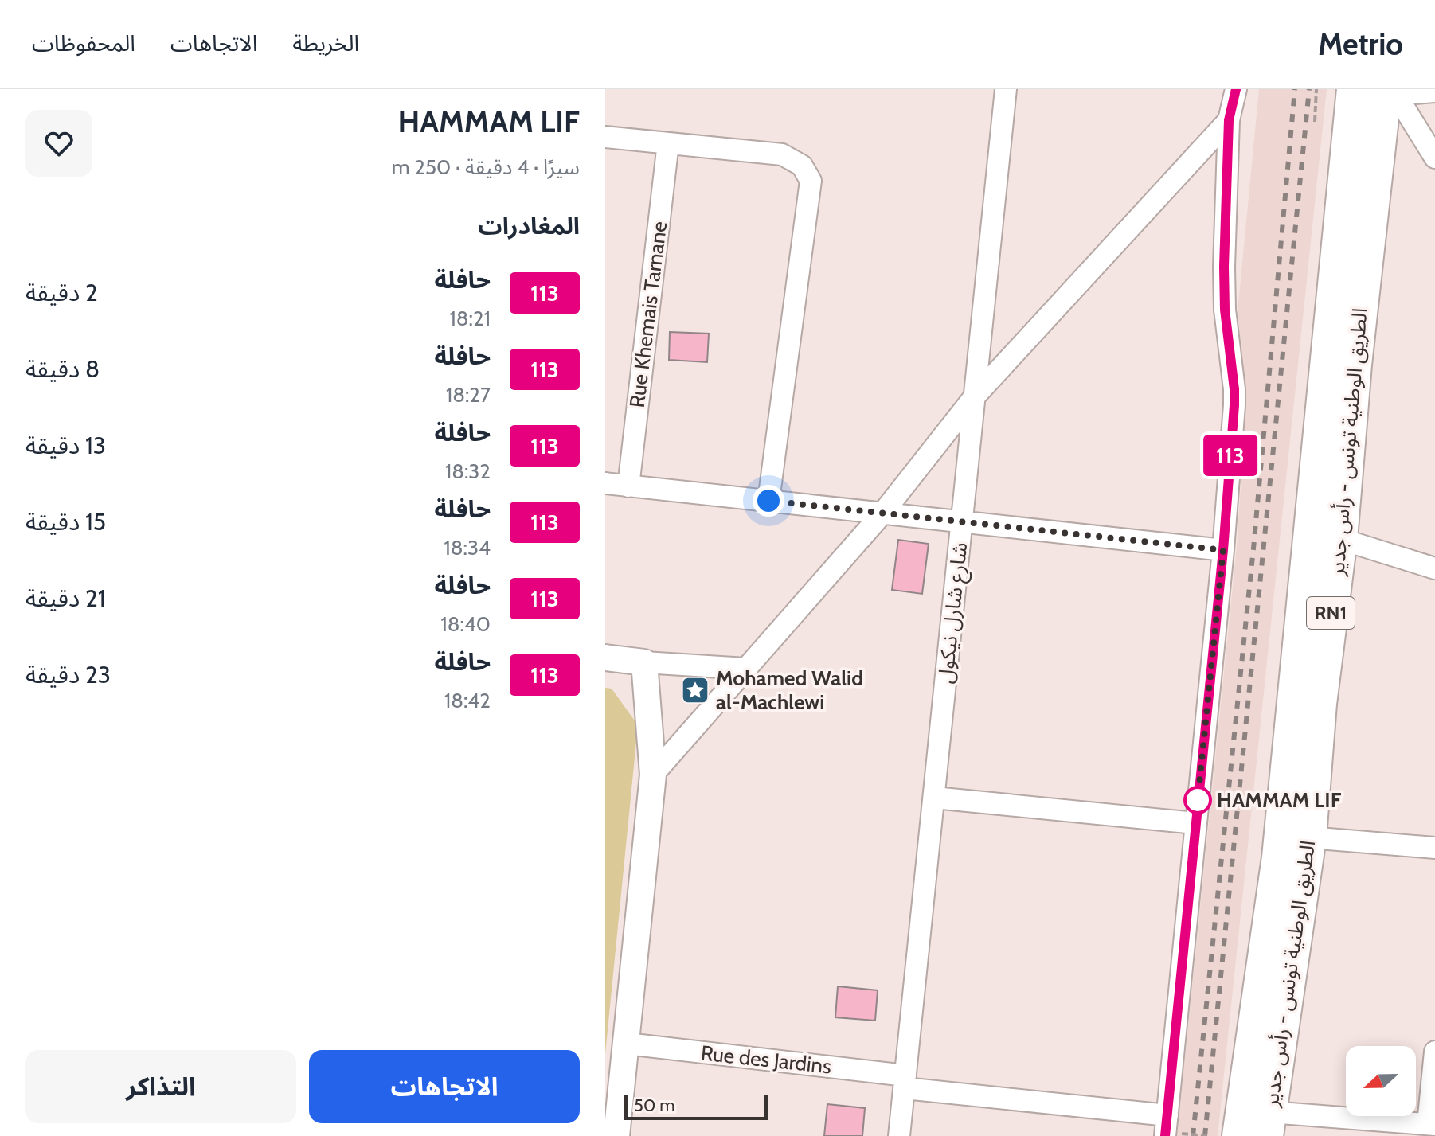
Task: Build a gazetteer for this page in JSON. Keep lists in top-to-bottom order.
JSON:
{
  "streets": {
    "highway": ["الطريق الوطنية تونس - رأس جدير", "RN1"],
    "street": ["Rue Khemais Tarnane", "شارع شارل نيكول", "Rue des Jardins"]
  },
  "crossings": [
    ["شارع شارل نيكول", "Rue des Jardins"]
  ],
  "places": {
    "place": ["Mohamed Walid al-Machlewi"],
    "other": ["HAMMAM LIF"]
  },
  "lines": ["bus line 113"],
  "scale_bar": "50 m",
  "north": "left",
  "page": {
    "header": "Metrio",
    "nav": ["الخريطة", "الاتجاهات", "المحفوظات"],
    "on_map": "113",
    "heading": [
      ["HAMMAM LIF", "سيرًا · 4 دقيقة · 250 m"],
      "المغادرات"
    ],
    "list": [
      {
        "mark": "113",
        "name": "حافلة",
        "note": "18:21",
        "value": "2 دقيقة"
      },
      {
        "mark": "113",
        "name": "حافلة",
        "note": "18:27",
        "value": "8 دقيقة"
      },
      {
        "mark": "113",
        "name": "حافلة",
        "note": "18:32",
        "value": "13 دقيقة"
      },
      {
        "mark": "113",
        "name": "حافلة",
        "note": "18:34",
        "value": "15 دقيقة"
      },
      {
        "mark": "113",
        "name": "حافلة",
        "note": "18:40",
        "value": "21 دقيقة"
      },
      {
        "mark": "113",
        "name": "حافلة",
        "note": "18:42",
        "value": "23 دقيقة"
      }
    ],
    "buttons": ["الاتجاهات", "التذاكر"],
    "scale": "50 m"
  }
}
